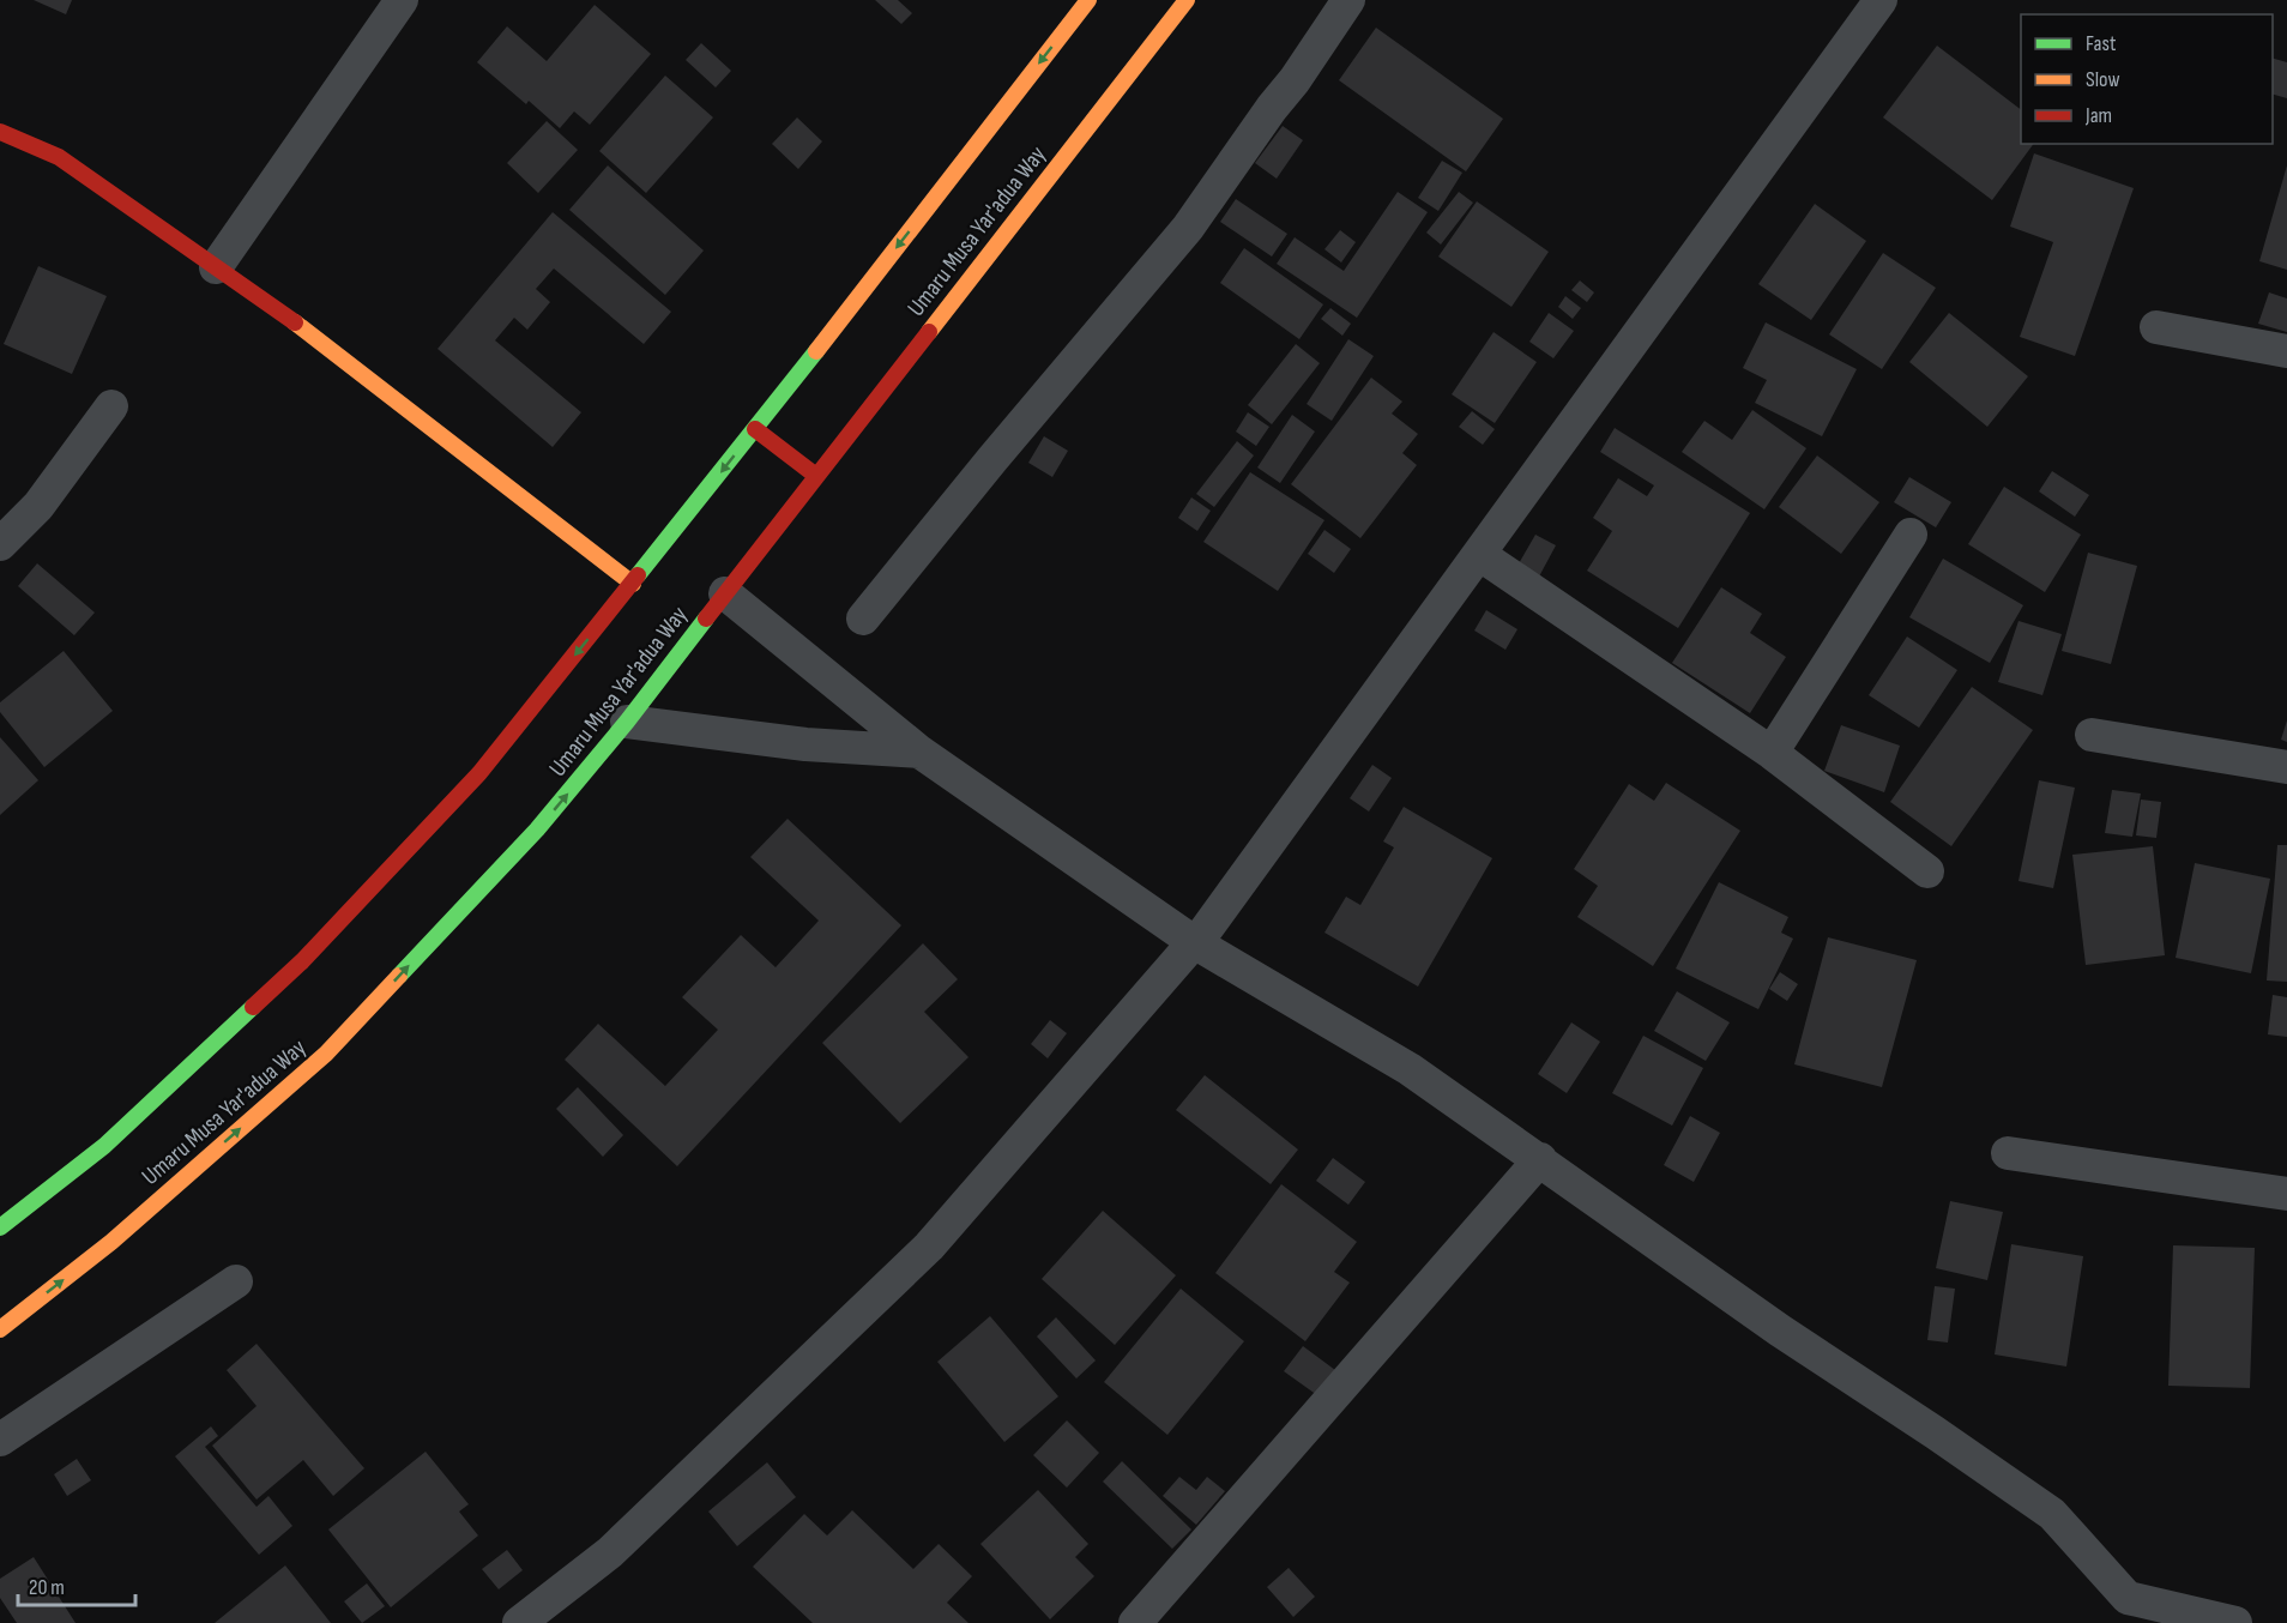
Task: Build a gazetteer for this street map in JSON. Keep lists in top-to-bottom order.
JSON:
{
  "streets": {
    "main road": ["Umaru Musa Yar'adua Way"]
  },
  "legend": ["Fast", "Slow", "Jam"],
  "scale_bar": "20 m"
}
